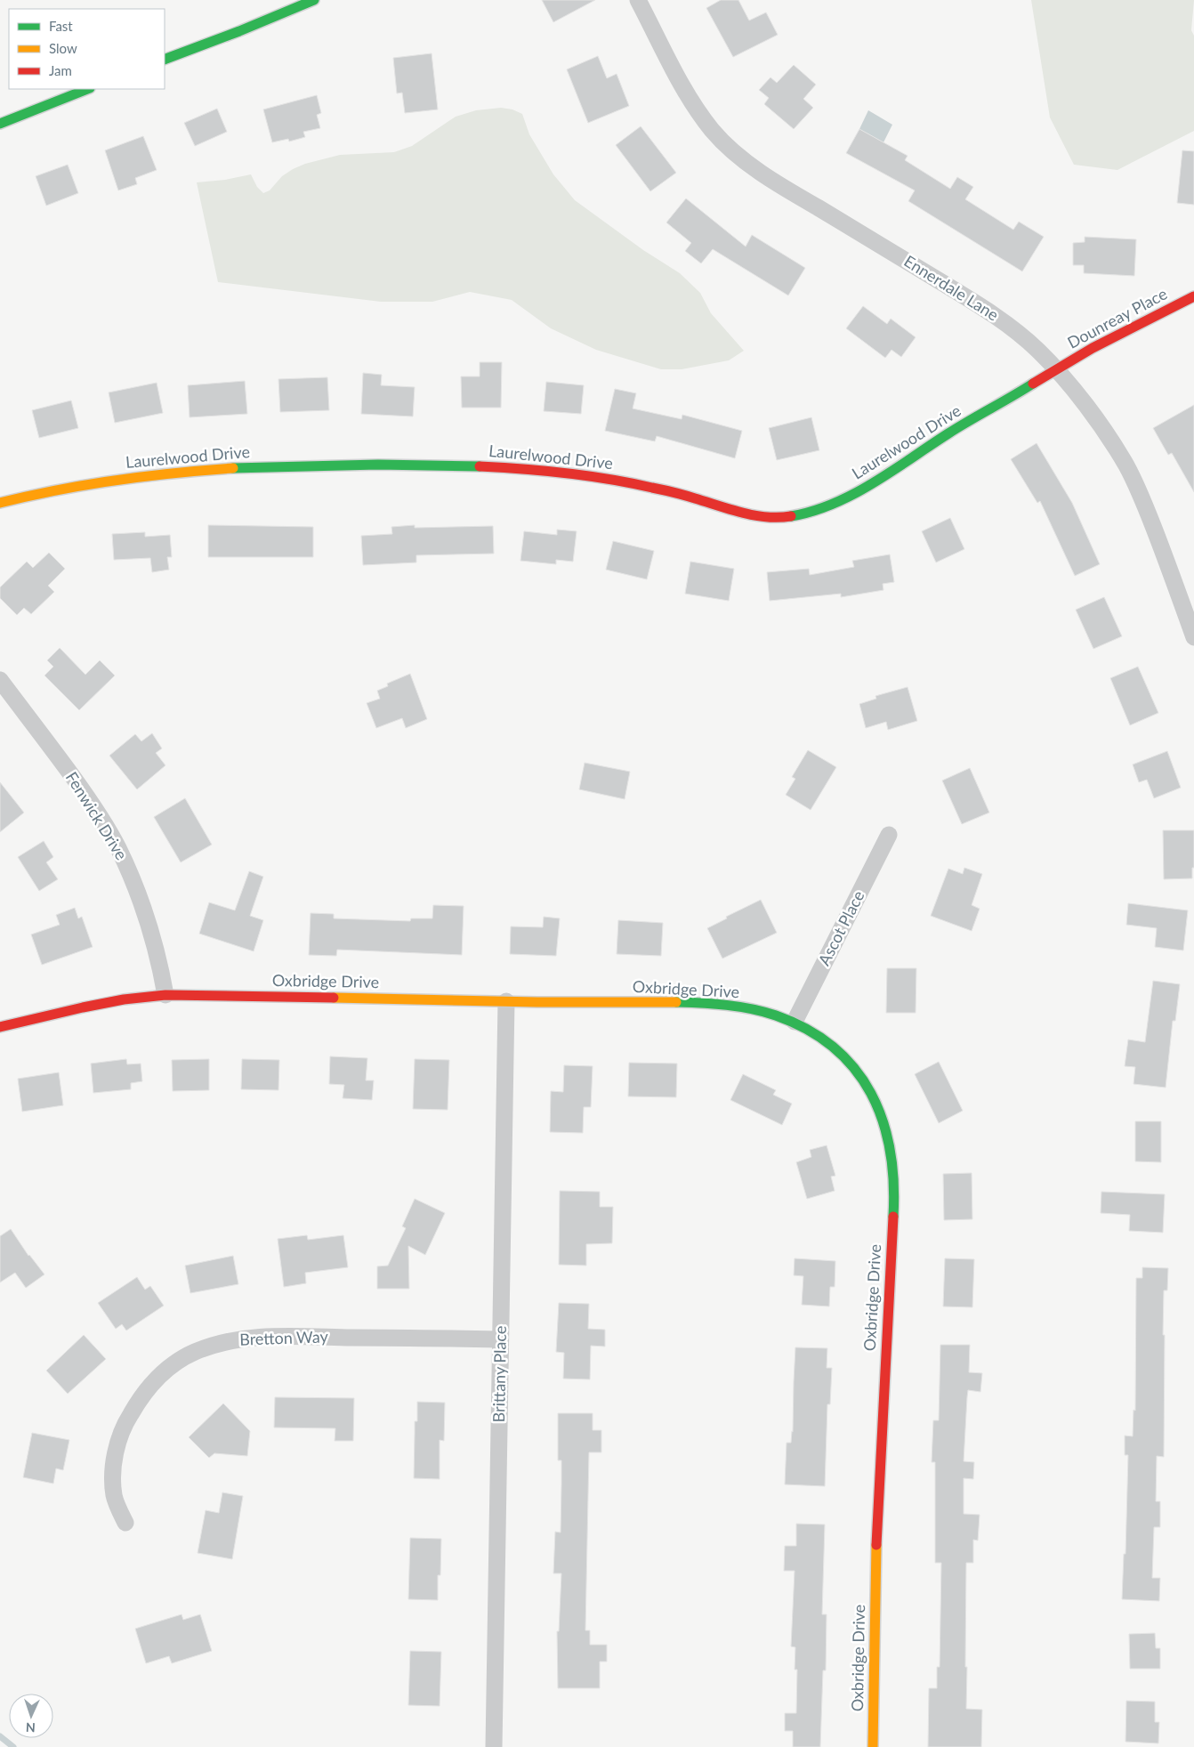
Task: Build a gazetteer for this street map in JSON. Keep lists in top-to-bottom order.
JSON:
{
  "streets": {
    "street": [
      "Ennerdale Lane",
      "Dounreay Place",
      "Laurelwood Drive",
      "Fenwick Drive",
      "Ascot Place",
      "Oxbridge Drive",
      "Bretton Way",
      "Brittany Place"
    ]
  },
  "crossings": [
    ["Ennerdale Lane", "Dounreay Place"],
    ["Ennerdale Lane", "Laurelwood Drive"],
    ["Dounreay Place", "Laurelwood Drive"],
    ["Fenwick Drive", "Oxbridge Drive"],
    ["Ascot Place", "Oxbridge Drive"],
    ["Oxbridge Drive", "Brittany Place"],
    ["Bretton Way", "Brittany Place"]
  ],
  "legend": ["Fast", "Slow", "Jam"],
  "north": "bottom"
}
